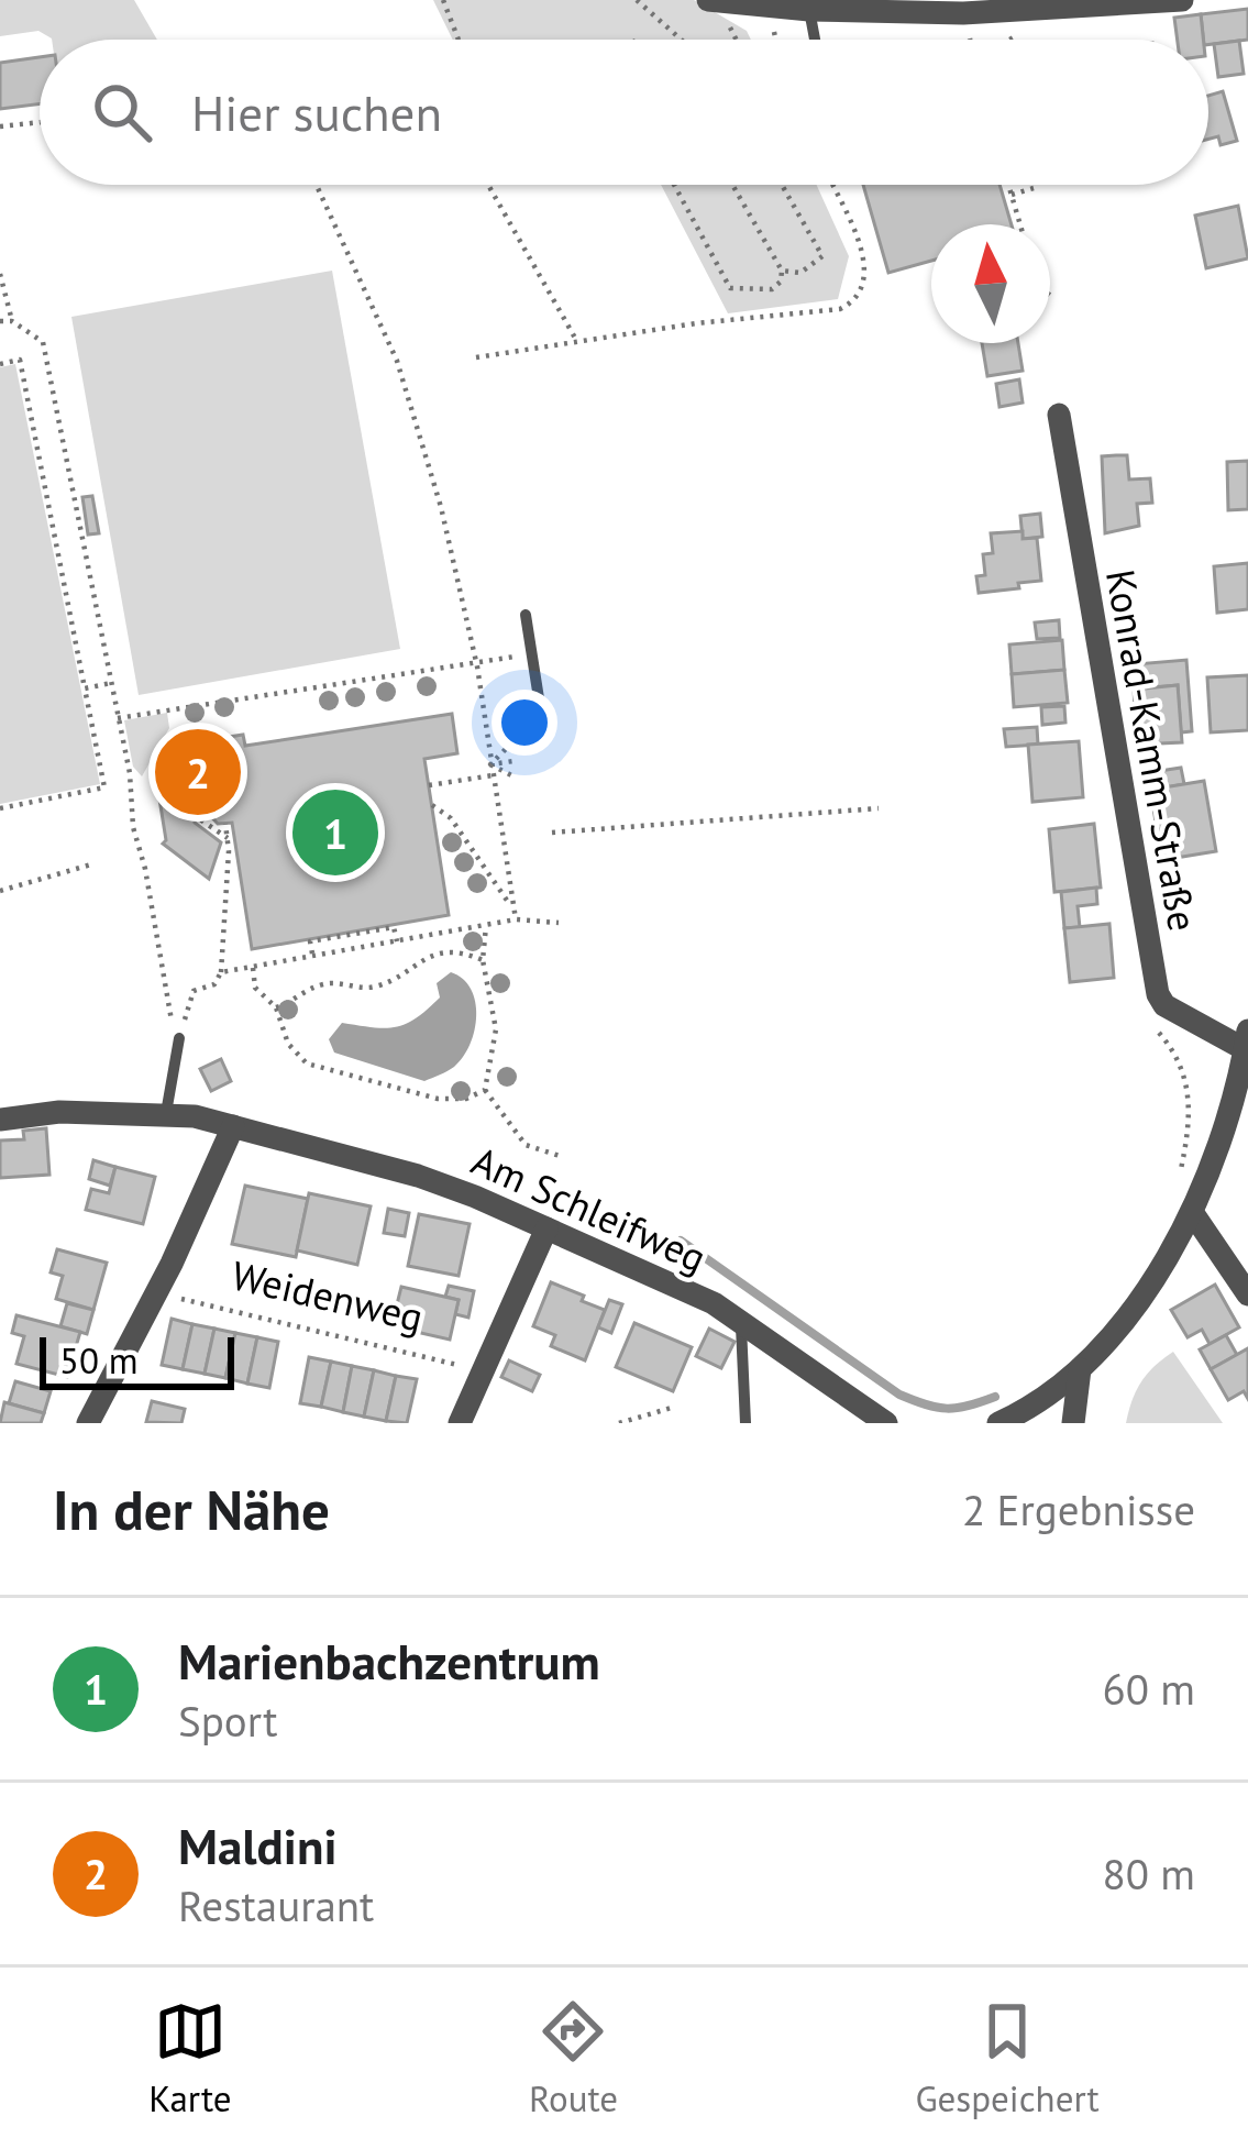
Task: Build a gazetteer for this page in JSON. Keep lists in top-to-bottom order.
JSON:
{
  "streets": {
    "street": ["Konrad-Kamm-Straße", "Am Schleifweg"],
    "path": ["Weidenweg"]
  },
  "scale_bar": "50 m",
  "north": "top",
  "page": {
    "search": "Hier suchen",
    "pins": ["2", "1"],
    "scale": "50 m",
    "heading": ["In der Nähe", "2 Ergebnisse"],
    "list": [
      {
        "mark": "1",
        "name": "Marienbachzentrum",
        "note": "Sport",
        "value": "60 m"
      },
      {
        "mark": "2",
        "name": "Maldini",
        "note": "Restaurant",
        "value": "80 m"
      }
    ],
    "nav": ["Karte", "Route", "Gespeichert"]
  }
}
